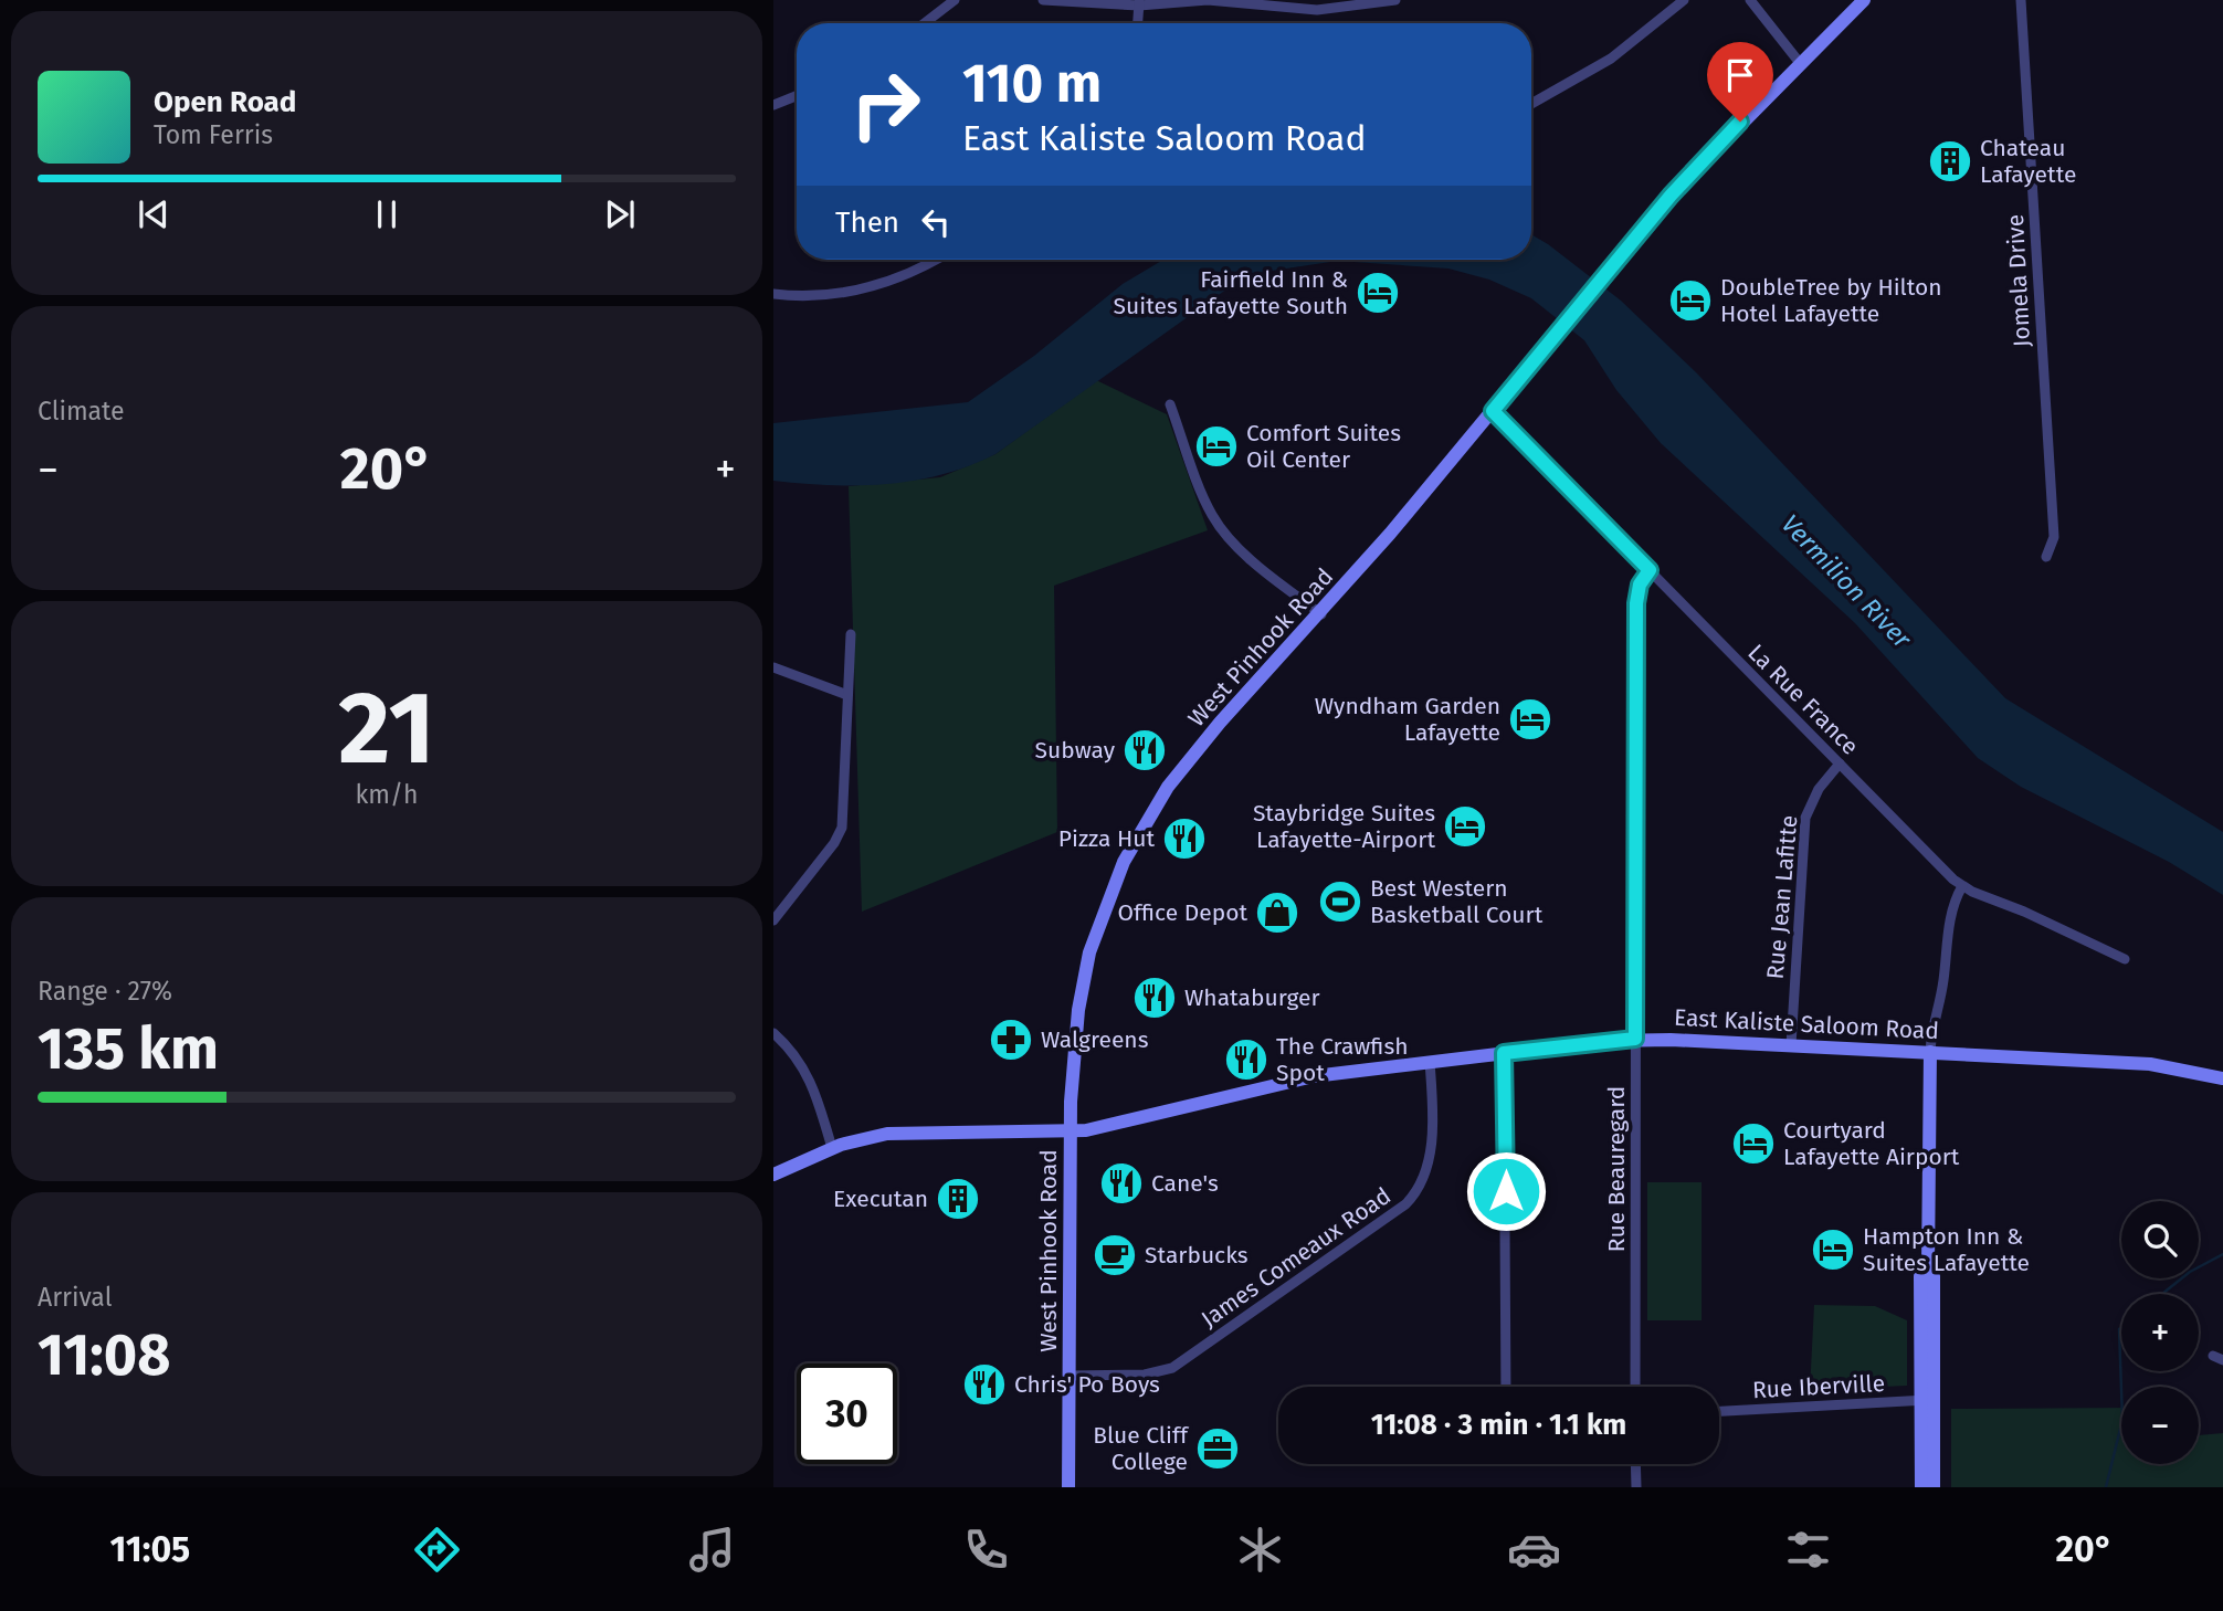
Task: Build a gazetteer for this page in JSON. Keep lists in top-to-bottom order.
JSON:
{
  "streets": {
    "main road": ["West Pinhook Road", "East Kaliste Saloom Road"],
    "street": [
      "Jomela Drive",
      "La Rue France",
      "Rue Jean Lafitte",
      "Rue Beauregard",
      "James Comeaux Road",
      "Rue Iberville"
    ]
  },
  "crossings": [
    ["West Pinhook Road", "La Rue France"],
    ["West Pinhook Road", "East Kaliste Saloom Road"],
    ["West Pinhook Road", "James Comeaux Road"],
    ["La Rue France", "Rue Jean Lafitte"],
    ["La Rue France", "Rue Beauregard"],
    ["Rue Jean Lafitte", "East Kaliste Saloom Road"],
    ["East Kaliste Saloom Road", "Rue Beauregard"],
    ["East Kaliste Saloom Road", "James Comeaux Road"]
  ],
  "water": ["Vermilion River"],
  "places": {
    "building": ["Chateau Lafayette", "Executan"],
    "hotel": [
      "Fairfield Inn & Suites Lafayette South",
      "DoubleTree by Hilton Hotel Lafayette",
      "Comfort Suites Oil Center",
      "Wyndham Garden Lafayette",
      "Staybridge Suites Lafayette-Airport",
      "Courtyard Lafayette Airport",
      "Hampton Inn & Suites Lafayette"
    ],
    "restaurant": [
      "Subway",
      "Pizza Hut",
      "Whataburger",
      "The Crawfish Spot",
      "Cane's",
      "Chris' Po Boys"
    ],
    "sports": ["Best Western Basketball Court"],
    "shop": ["Office Depot"],
    "pharmacy": ["Walgreens"],
    "cafe": ["Starbucks"],
    "office": ["Blue Cliff College"]
  },
  "page": {
    "turn": ["110 m", "East Kaliste Saloom Road"],
    "song": ["Open Road", "Tom Ferris"],
    "then": "Then",
    "tile": [
      "Climate",
      ["21", "km/h"],
      ["Range · 27%", "135 km"],
      ["Arrival", "11:08"]
    ],
    "heat": ["−", "20°", "+"],
    "map_buttons": ["+", "−"],
    "limit": "30",
    "trip": "11:08 · 3 min · 1.1 km",
    "tabs": ["11:05", "20°"]
  }
}
